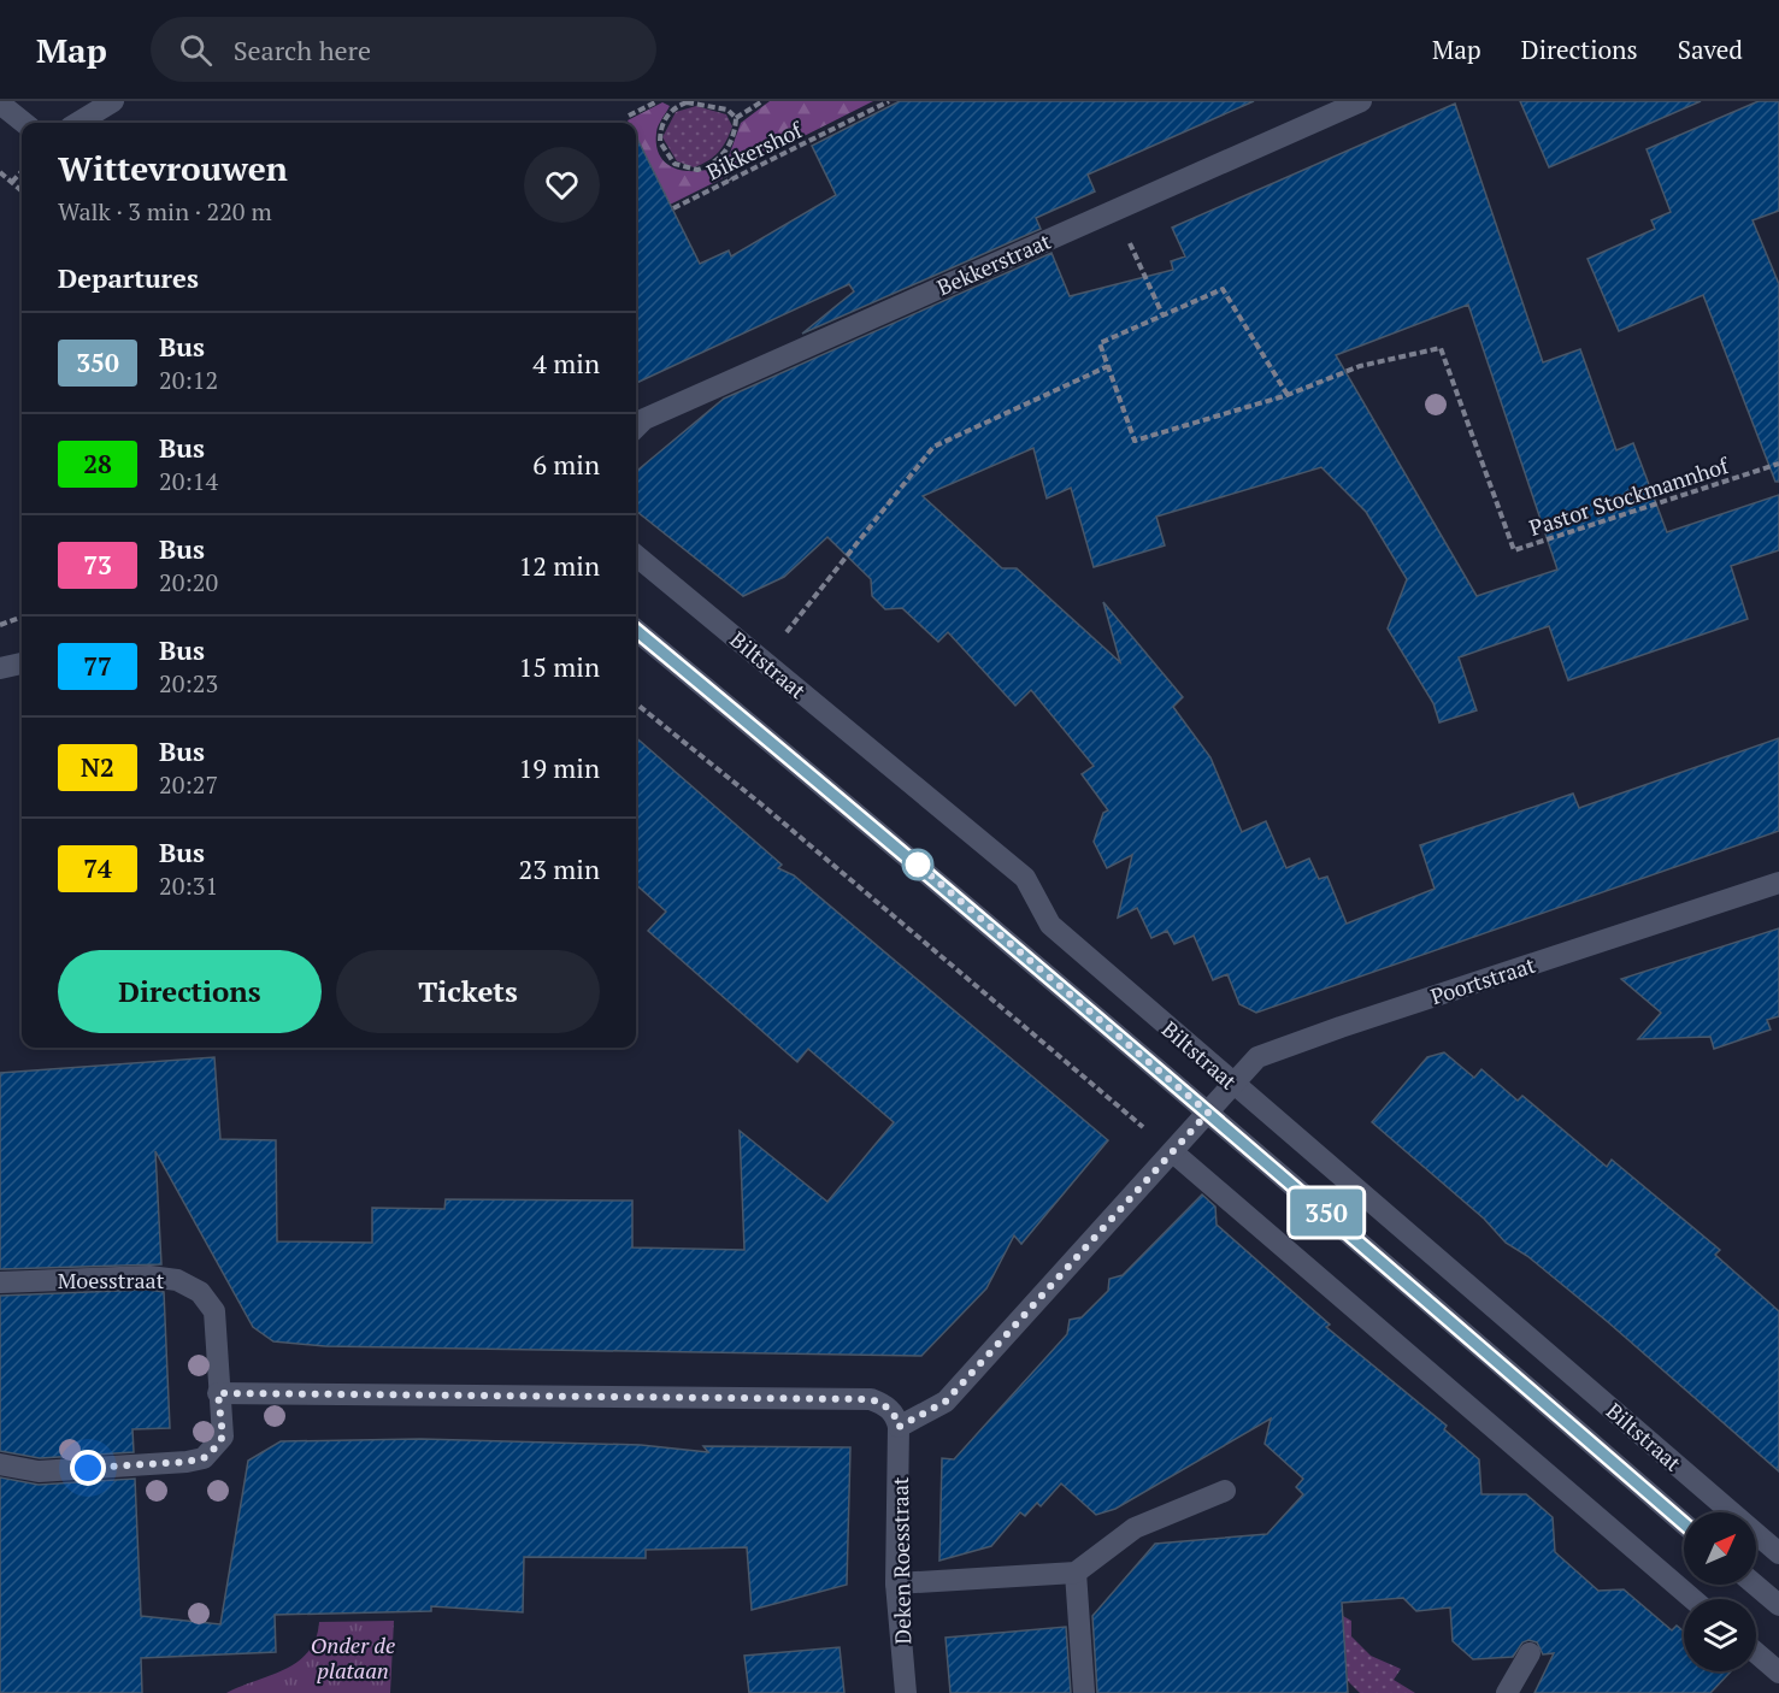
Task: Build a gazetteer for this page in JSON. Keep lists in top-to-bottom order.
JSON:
{
  "streets": {
    "street": [
      "Bekkerstraat",
      "Biltstraat",
      "Poortstraat",
      "Moesstraat",
      "Deken Roesstraat"
    ],
    "path": ["Bikkershof", "Pastor Stockmannhof"]
  },
  "crossings": [
    ["Biltstraat", "Poortstraat"],
    ["Poortstraat", "Deken Roesstraat"]
  ],
  "parks": ["Onder de plataan"],
  "lines": ["bus line 350"],
  "north": "top right",
  "page": {
    "header": "Map",
    "search": "Search here",
    "nav": ["Map", "Directions", "Saved"],
    "on_map": "350",
    "heading": [
      ["Wittevrouwen", "Walk · 3 min · 220 m"],
      "Departures"
    ],
    "list": [
      {
        "mark": "350",
        "name": "Bus",
        "note": "20:12",
        "value": "4 min"
      },
      {
        "mark": "28",
        "name": "Bus",
        "note": "20:14",
        "value": "6 min"
      },
      {
        "mark": "73",
        "name": "Bus",
        "note": "20:20",
        "value": "12 min"
      },
      {
        "mark": "77",
        "name": "Bus",
        "note": "20:23",
        "value": "15 min"
      },
      {
        "mark": "N2",
        "name": "Bus",
        "note": "20:27",
        "value": "19 min"
      },
      {
        "mark": "74",
        "name": "Bus",
        "note": "20:31",
        "value": "23 min"
      }
    ],
    "buttons": ["Directions", "Tickets"]
  }
}
